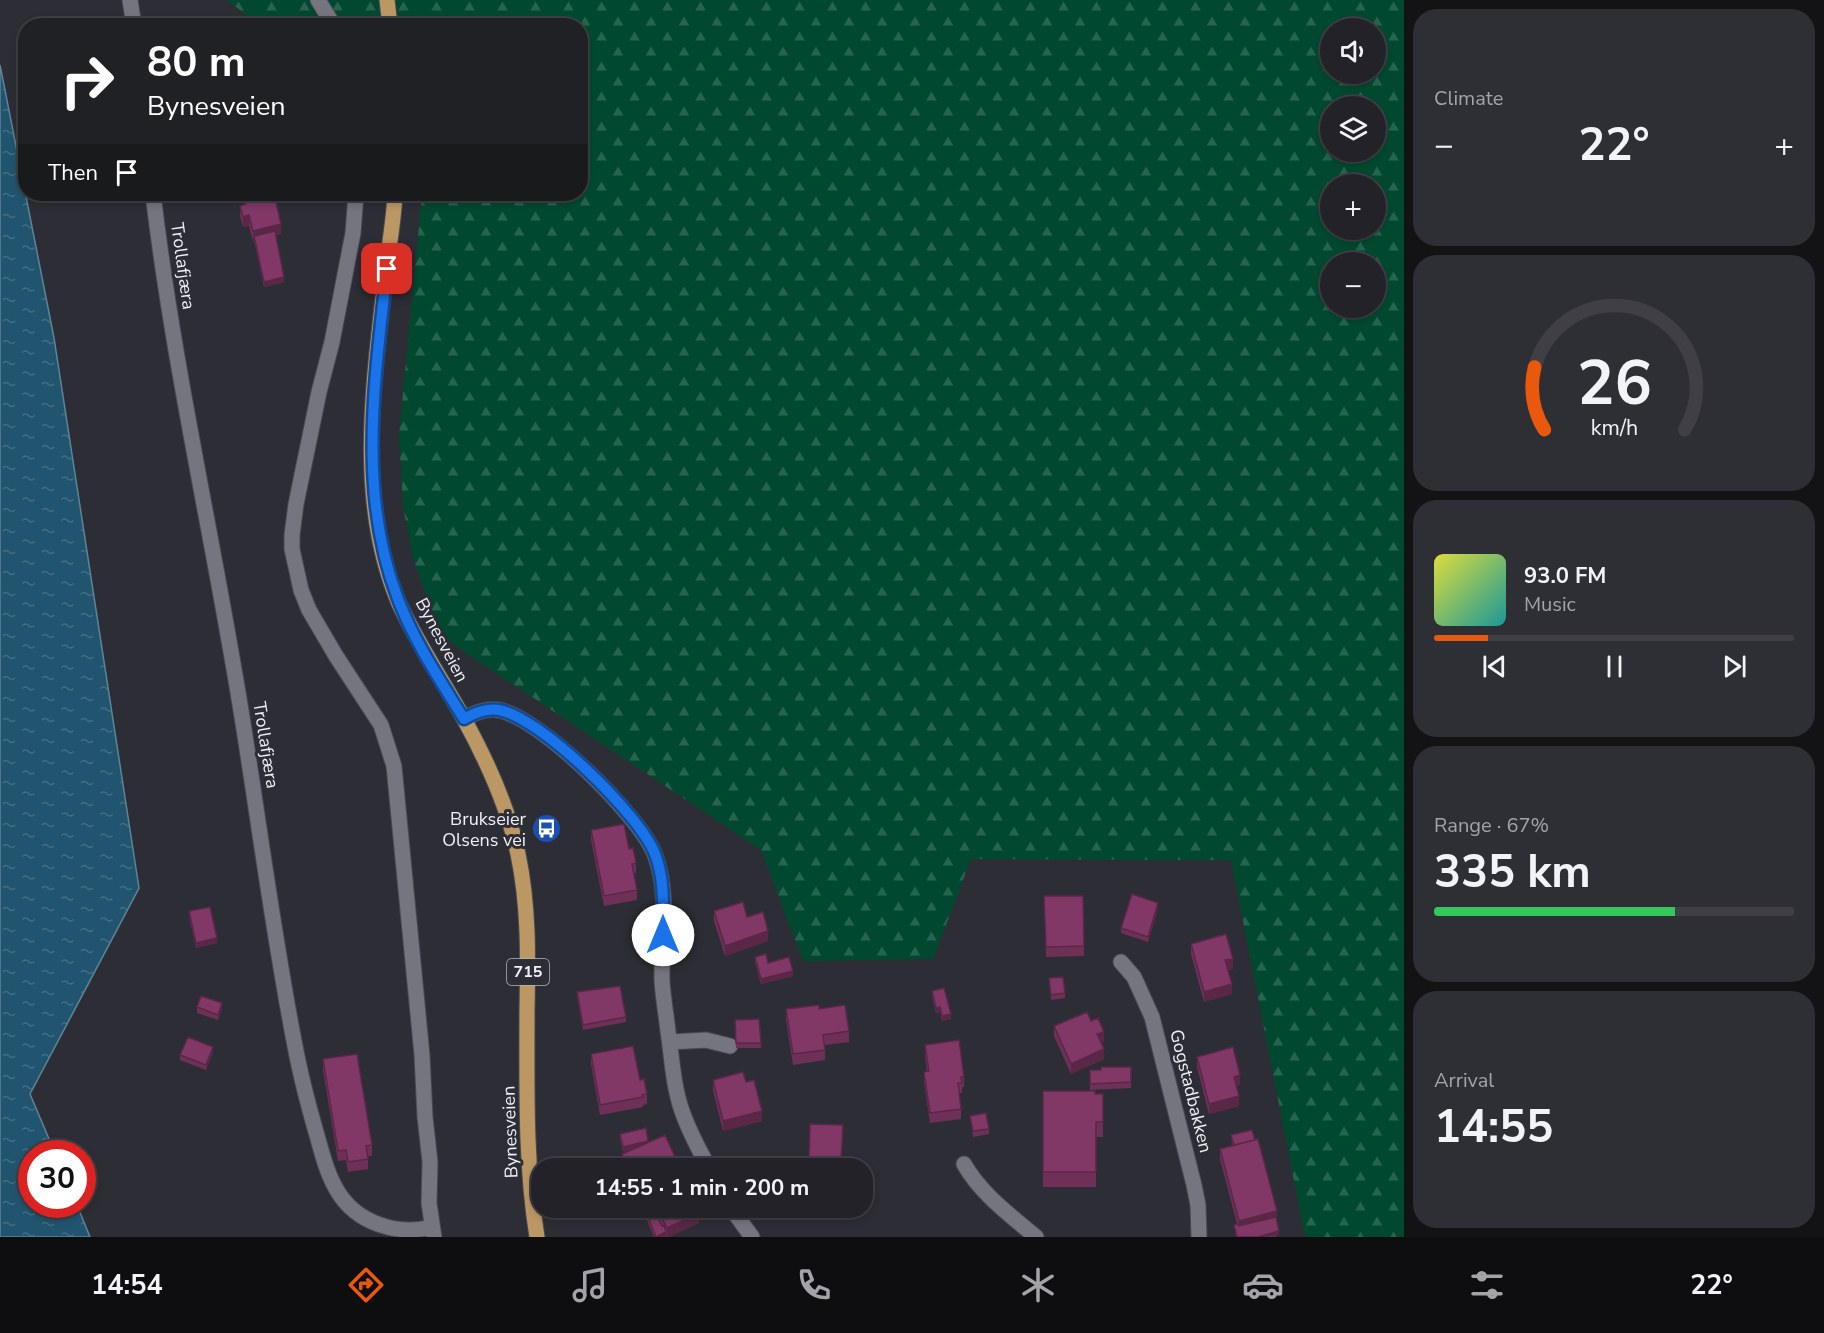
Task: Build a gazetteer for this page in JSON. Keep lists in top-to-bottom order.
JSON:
{
  "streets": {
    "main road": ["Bynesveien", "715"],
    "street": ["Trollafjæra", "Gogstadbakken"]
  },
  "places": {
    "bus stop": ["Brukseier Olsens vei"]
  },
  "page": {
    "tile": [
      "Climate",
      ["Range · 67%", "335 km"],
      ["Arrival", "14:55"]
    ],
    "map_buttons": ["+", "−"],
    "turn": ["80 m", "Bynesveien"],
    "heat": ["−", "22°", "+"],
    "then": "Then",
    "song": ["93.0 FM", "Music"],
    "limit": "30",
    "trip": "14:55 · 1 min · 200 m",
    "tabs": ["14:54", "22°"],
    "gauge": ["26", "km/h"]
  }
}
